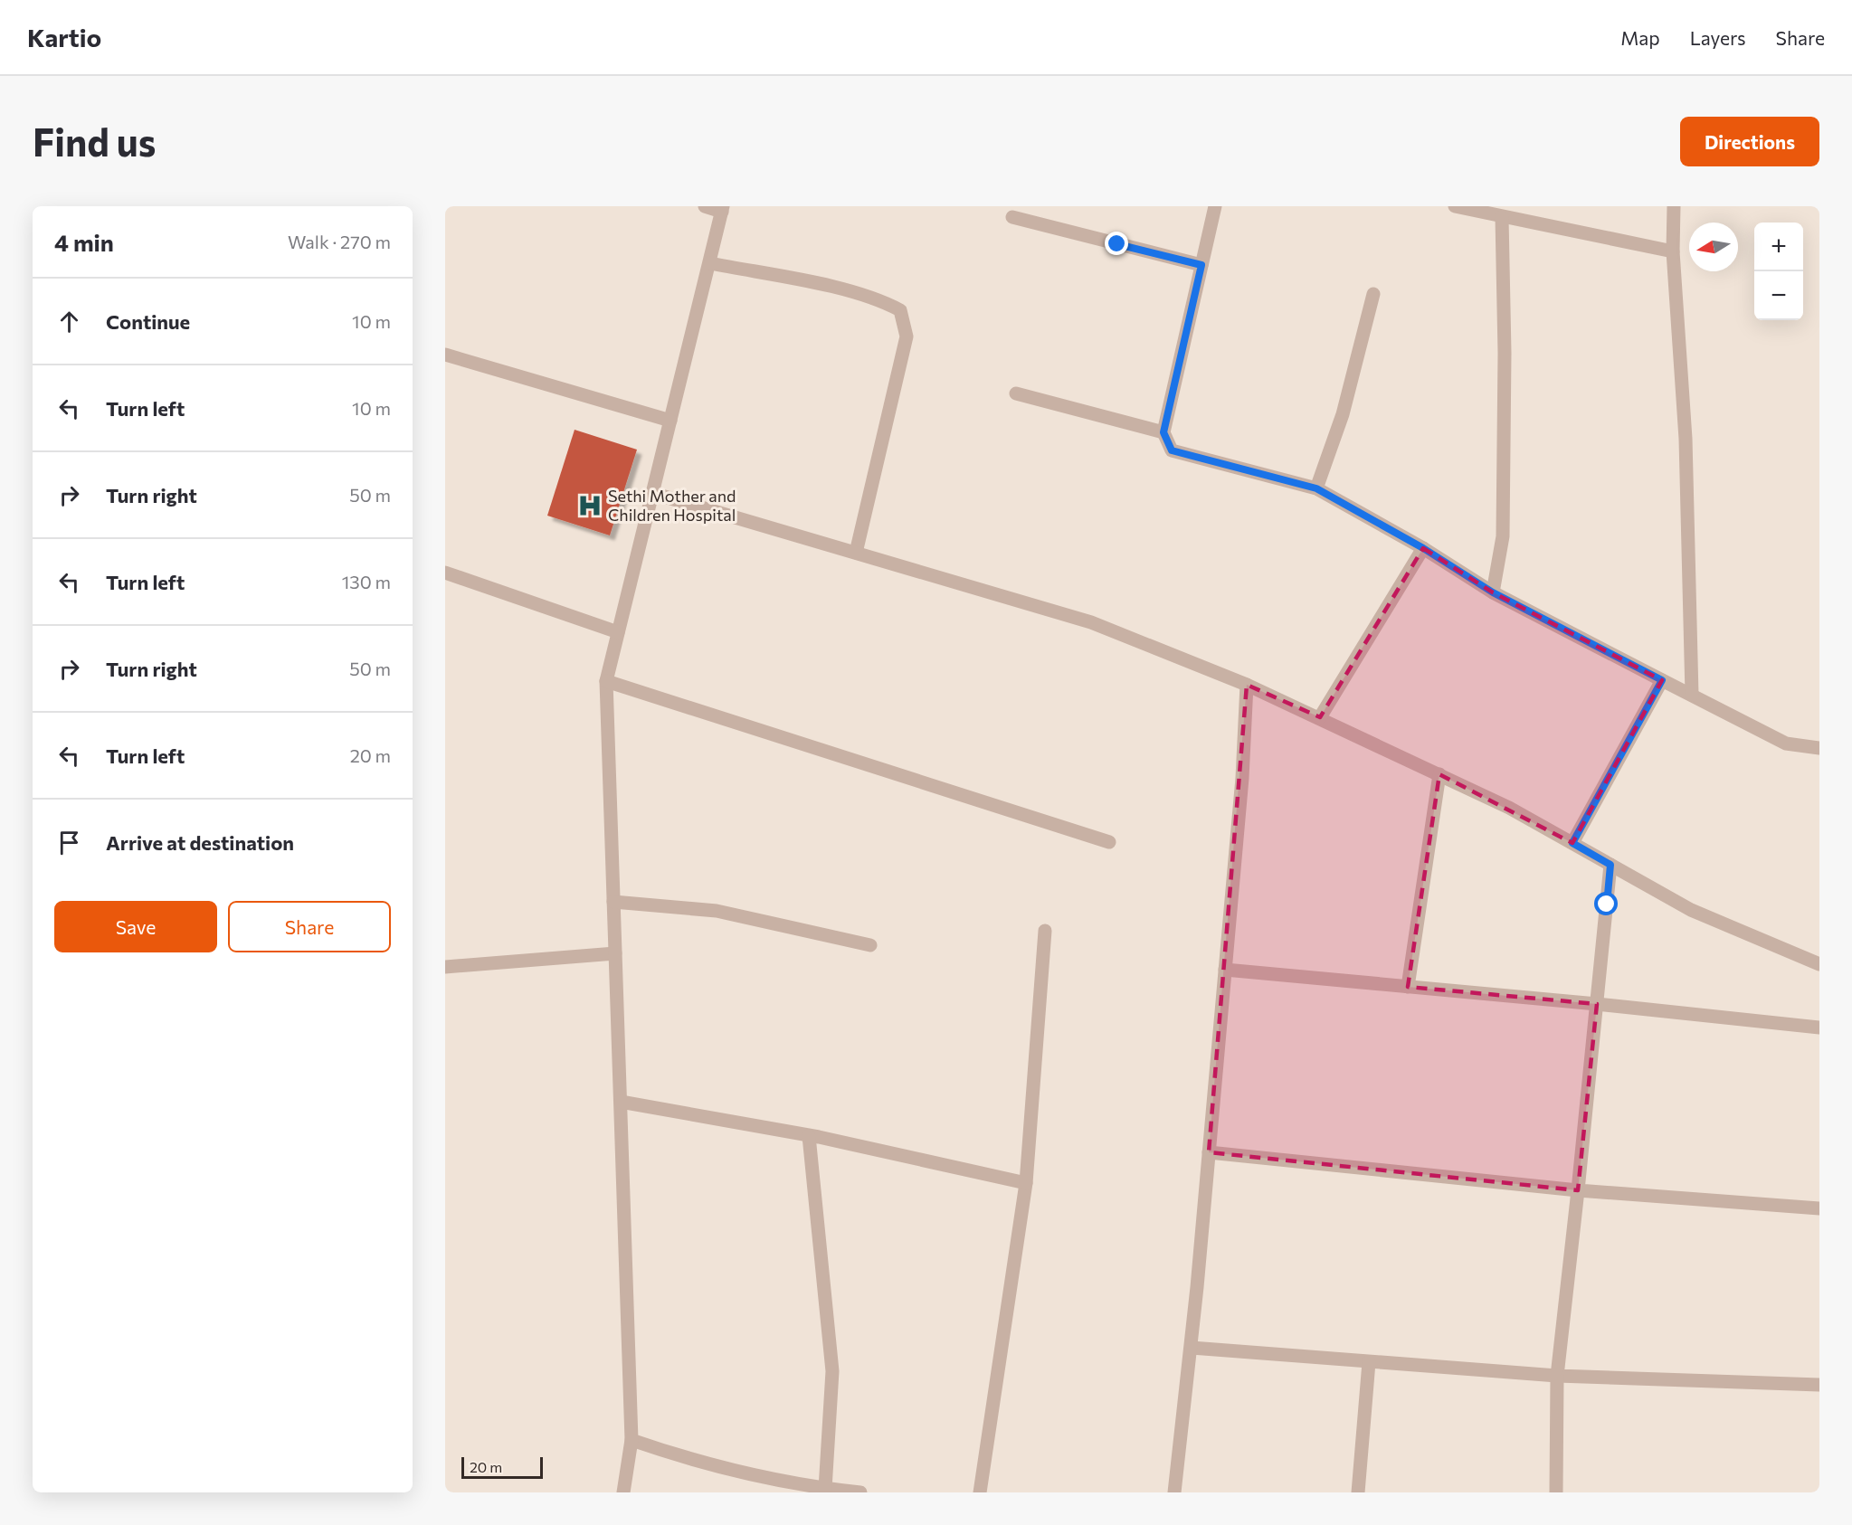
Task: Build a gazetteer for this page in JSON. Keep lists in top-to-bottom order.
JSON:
{
  "places": {
    "hospital": ["Sethi Mother and Children Hospital"]
  },
  "scale_bar": "20 m",
  "north": "left",
  "page": {
    "header": "Kartio",
    "nav": ["Map", "Layers", "Share"],
    "buttons": [
      "Directions",
      ["Save", "Share"]
    ],
    "title": "Find us",
    "heading": ["4 min", "Walk · 270 m"],
    "map_buttons": ["+", "−"],
    "list": [
      ["Continue", "10 m"],
      ["Turn left", "10 m"],
      ["Turn right", "50 m"],
      ["Turn left", "130 m"],
      ["Turn right", "50 m"],
      ["Turn left", "20 m"],
      "Arrive at destination"
    ],
    "scale": "20 m"
  }
}
